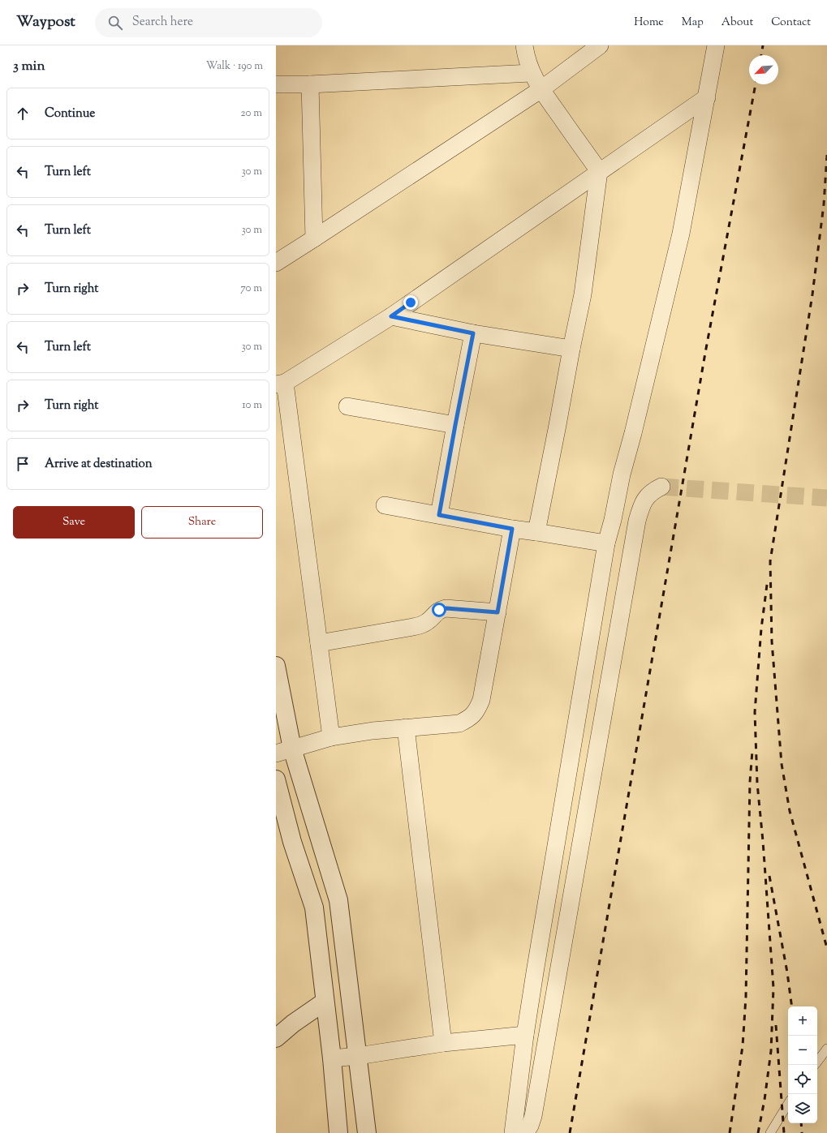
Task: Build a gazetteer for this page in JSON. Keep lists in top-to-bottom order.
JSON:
{
  "north": "bottom left",
  "page": {
    "header": "Waypost",
    "search": "Search here",
    "nav": [
      "Home",
      "Map",
      "About",
      "Contact"
    ],
    "heading": ["3 min", "Walk · 190 m"],
    "list": [
      ["Continue", "20 m"],
      ["Turn left", "30 m"],
      ["Turn left", "30 m"],
      ["Turn right", "70 m"],
      ["Turn left", "30 m"],
      ["Turn right", "10 m"],
      "Arrive at destination"
    ],
    "buttons": ["Save", "Share"],
    "map_buttons": ["+", "−"]
  }
}
